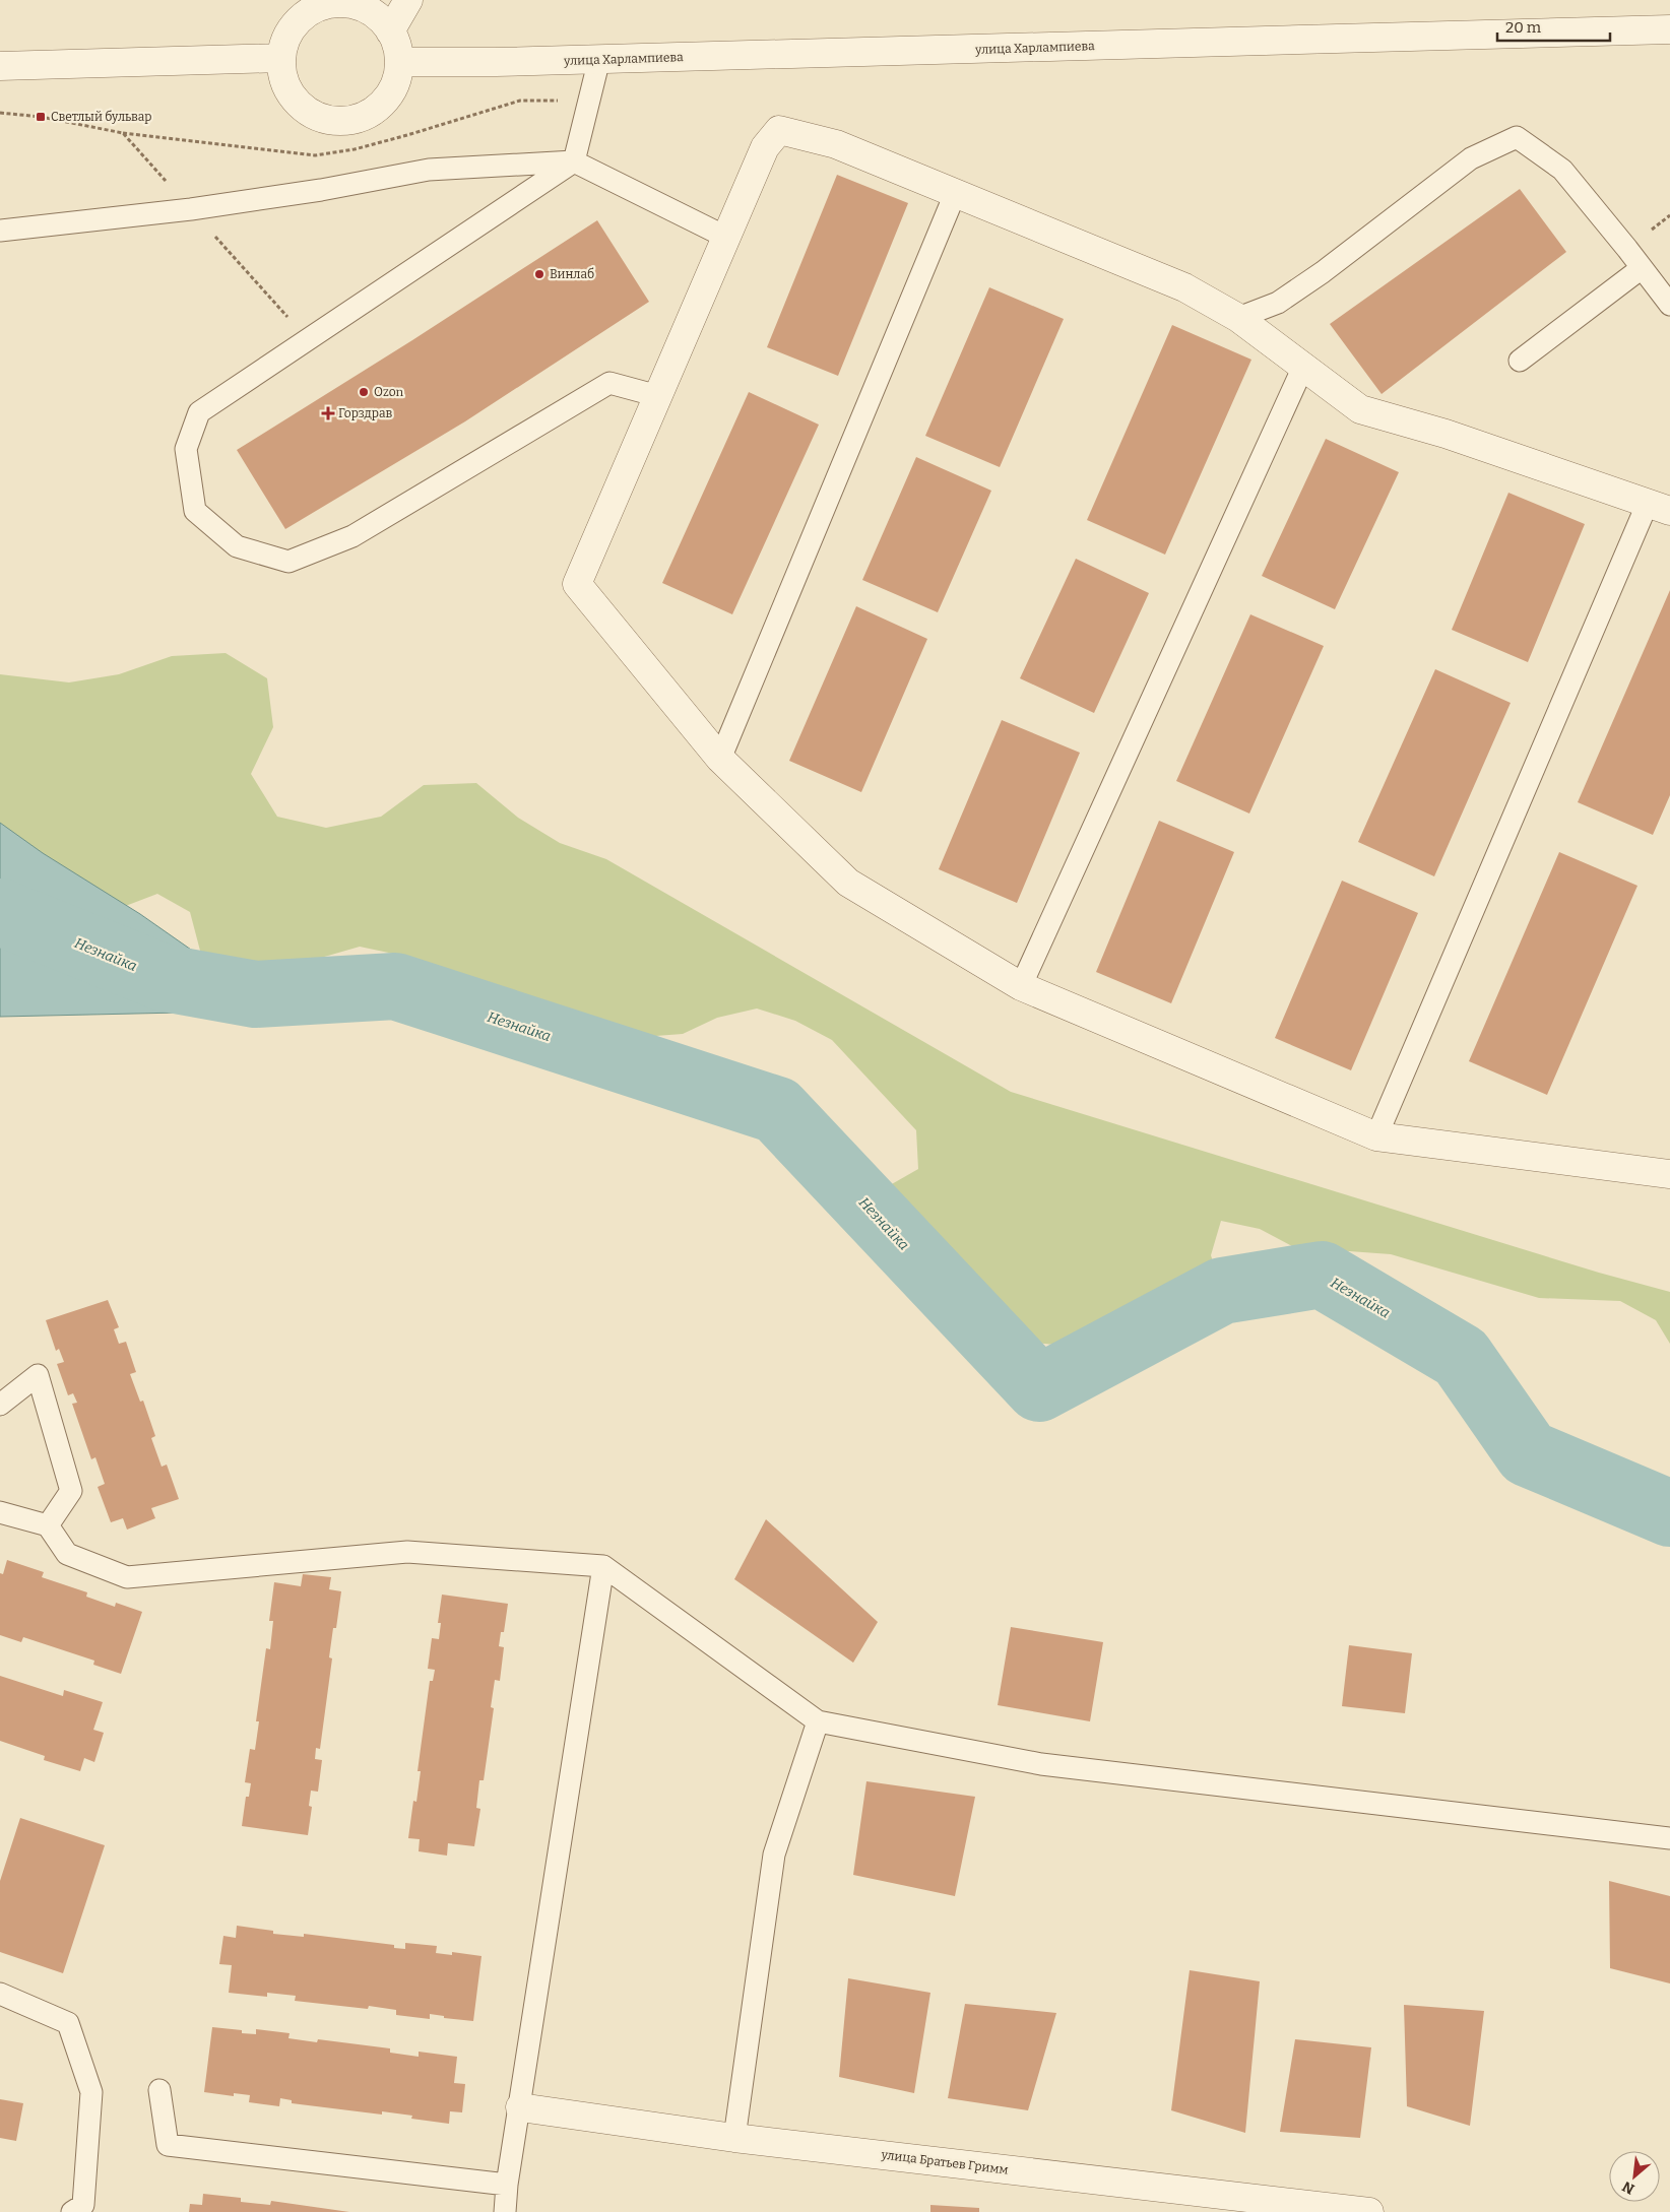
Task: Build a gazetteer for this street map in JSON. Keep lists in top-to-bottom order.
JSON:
{
  "streets": {
    "street": ["улица Харлампиева", "улица Братьев Гримм"]
  },
  "water": ["Незнайка"],
  "places": {
    "transit": ["Светлый бульвар"],
    "other": ["Винлаб", "Ozon"],
    "health": ["Горздрав"]
  },
  "scale_bar": "20 m",
  "north": "bottom left"
}
